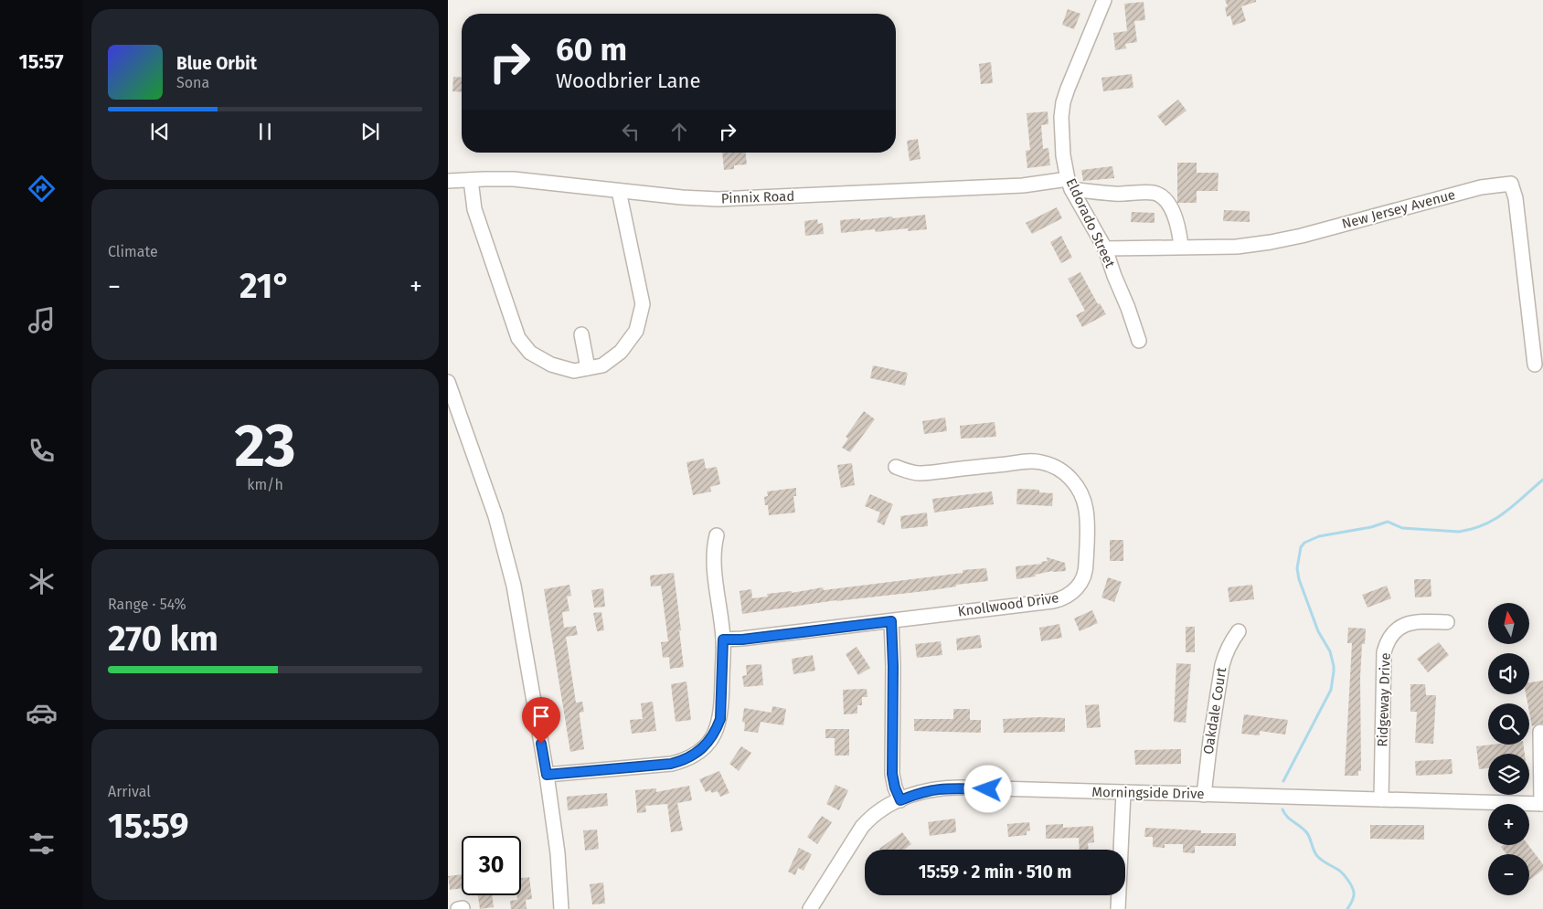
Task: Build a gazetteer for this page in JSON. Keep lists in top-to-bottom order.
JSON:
{
  "streets": {
    "street": [
      "Pinnix Road",
      "New Jersey Avenue",
      "Eldorado Street",
      "Knollwood Drive",
      "Ridgeway Drive",
      "Oakdale Court",
      "Morningside Drive"
    ]
  },
  "crossings": [
    ["Pinnix Road", "New Jersey Avenue"],
    ["Pinnix Road", "Eldorado Street"],
    ["New Jersey Avenue", "Eldorado Street"],
    ["Ridgeway Drive", "Morningside Drive"],
    ["Oakdale Court", "Morningside Drive"]
  ],
  "north": "top",
  "page": {
    "tabs": "15:57",
    "turn": ["60 m", "Woodbrier Lane"],
    "song": ["Blue Orbit", "Sona"],
    "tile": [
      "Climate",
      ["23", "km/h"],
      ["Range · 54%", "270 km"],
      ["Arrival", "15:59"]
    ],
    "heat": ["−", "21°", "+"],
    "map_buttons": ["+", "−"],
    "limit": "30",
    "trip": "15:59 · 2 min · 510 m"
  }
}
